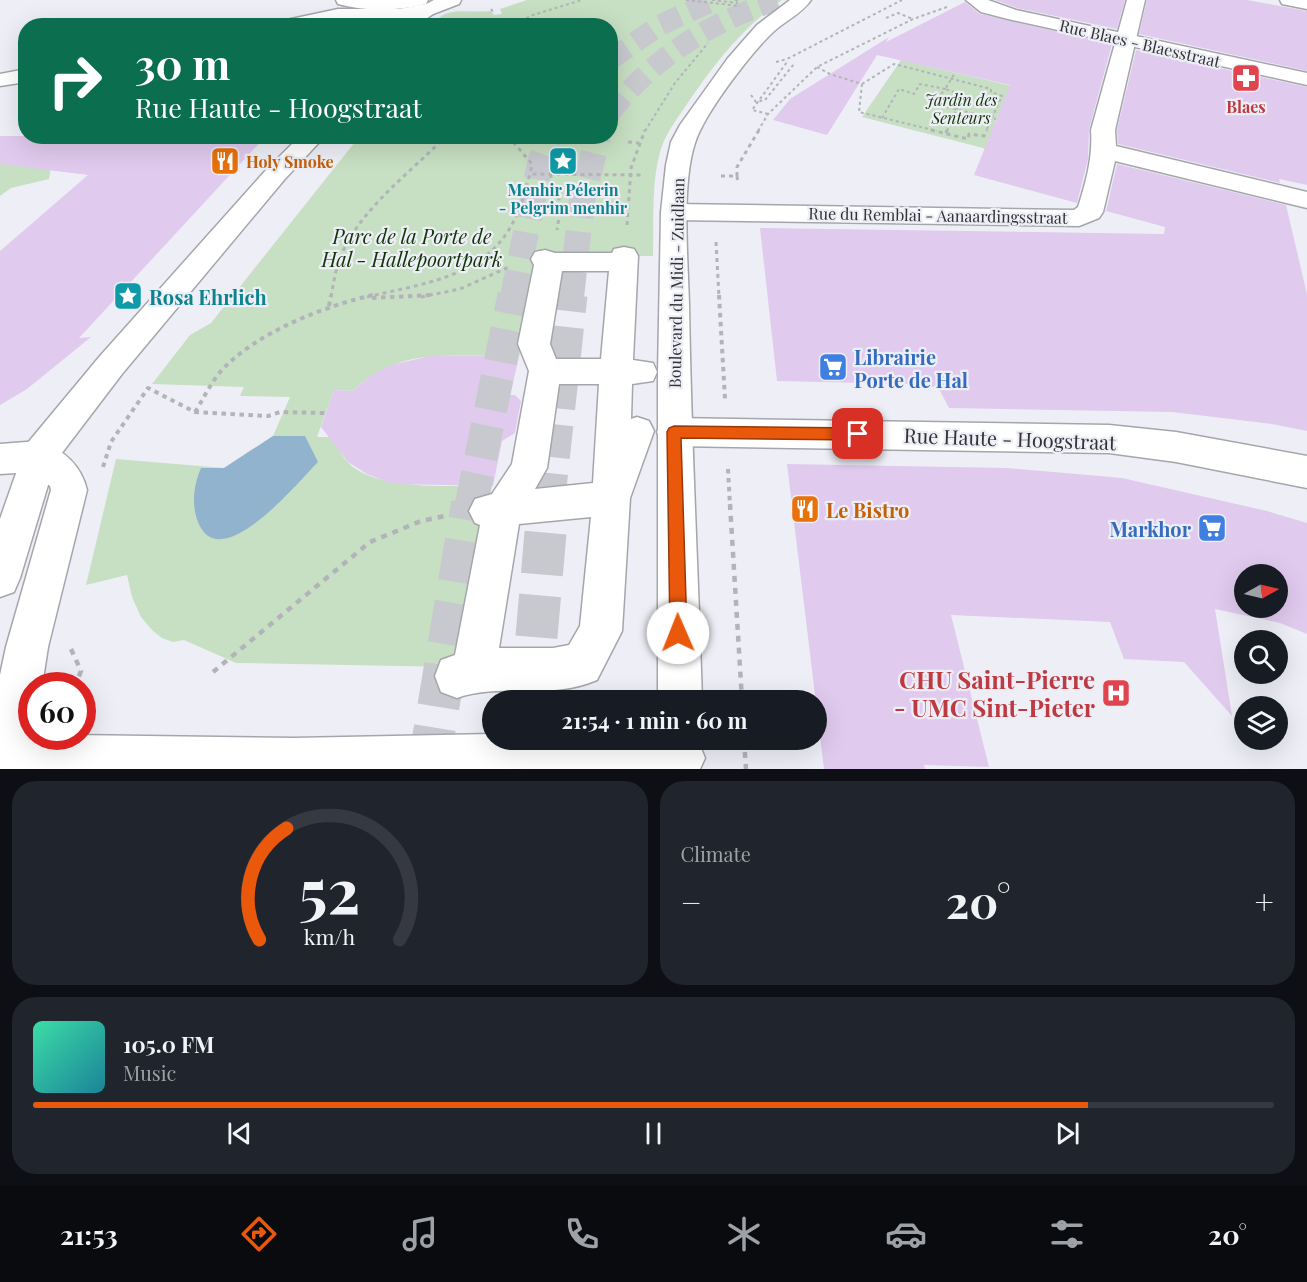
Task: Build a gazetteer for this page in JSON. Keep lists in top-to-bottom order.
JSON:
{
  "streets": {
    "street": [
      "Rue Blaes - Blaesstraat",
      "Rue du Remblai - Aanaardingsstraat",
      "Boulevard du Midi - Zuidlaan",
      "Rue Haute - Hoogstraat"
    ]
  },
  "crossings": [
    ["Rue Blaes - Blaesstraat", "Rue du Remblai - Aanaardingsstraat"],
    ["Rue du Remblai - Aanaardingsstraat", "Boulevard du Midi - Zuidlaan"],
    ["Boulevard du Midi - Zuidlaan", "Rue Haute - Hoogstraat"]
  ],
  "parks": ["Jardin des Senteurs", "Parc de la Porte de Hal - Hallepoortpark"],
  "places": {
    "pharmacy": ["Blaes"],
    "restaurant": ["Holy Smoke", "Le Bistro"],
    "place": ["Menhir Pélerin - Pelgrim menhir", "Rosa Ehrlich"],
    "supermarket": ["Librairie Porte de Hal", "Markhor"],
    "hospital": ["CHU Saint-Pierre - UMC Sint-Pieter"]
  },
  "north": "right",
  "page": {
    "turn": ["30 m", "Rue Haute - Hoogstraat"],
    "limit": "60",
    "trip": "21:54 · 1 min · 60 m",
    "tile": "Climate",
    "heat": ["−", "20°", "+"],
    "song": ["105.0 FM", "Music"],
    "tabs": ["21:53", "20°"],
    "gauge": ["52", "km/h"]
  }
}
